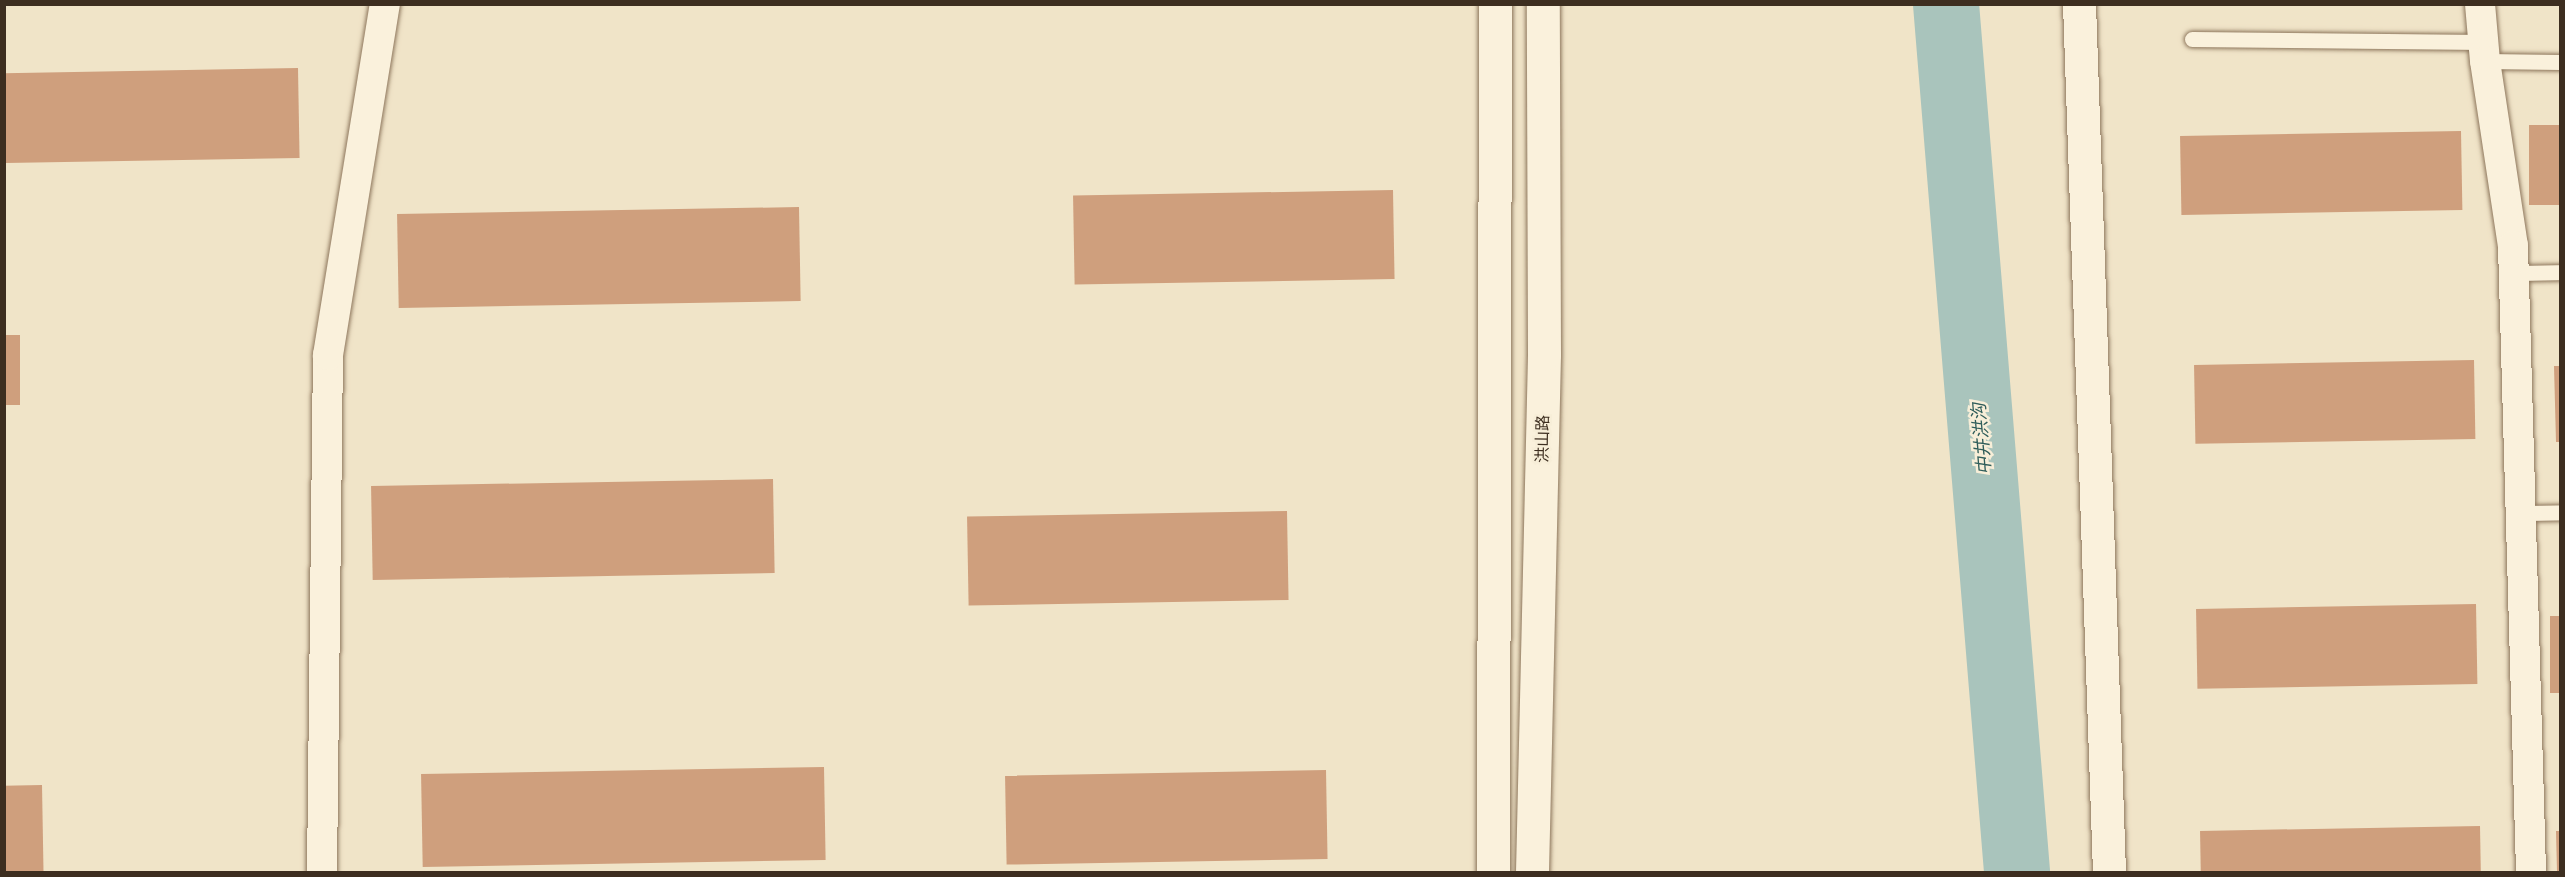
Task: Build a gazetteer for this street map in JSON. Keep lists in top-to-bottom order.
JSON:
{
  "streets": {
    "main road": ["洪山路"]
  },
  "water": ["中井洪沟"]
}
